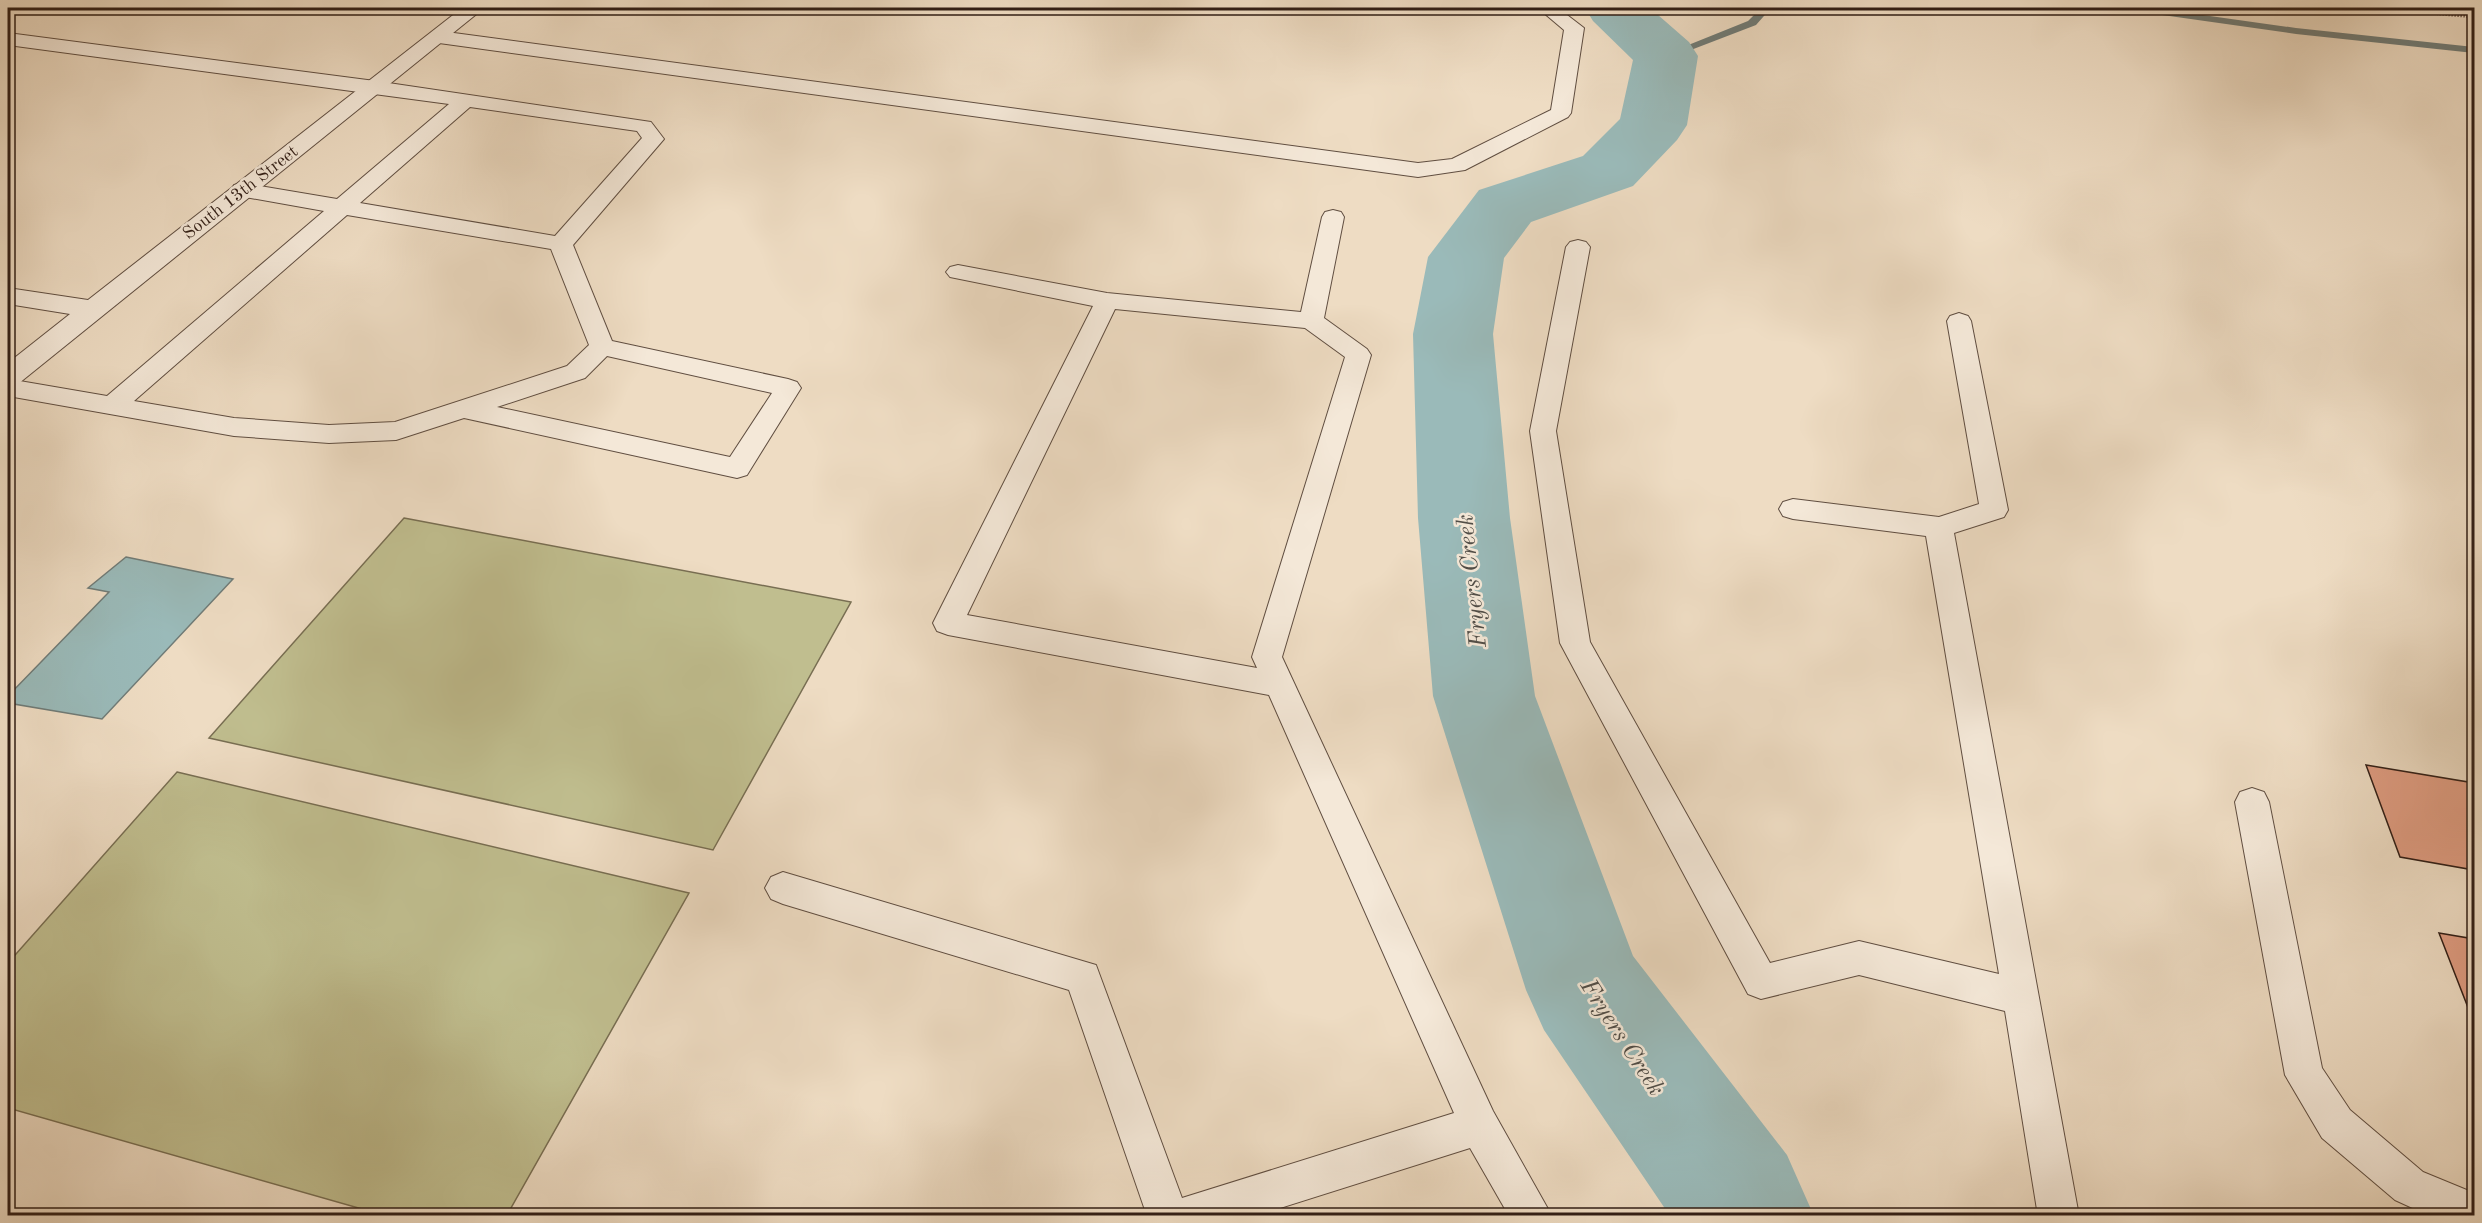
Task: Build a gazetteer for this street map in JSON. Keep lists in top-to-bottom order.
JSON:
{
  "streets": {
    "street": ["South 13th Street"]
  },
  "water": ["Fryers Creek"]
}
